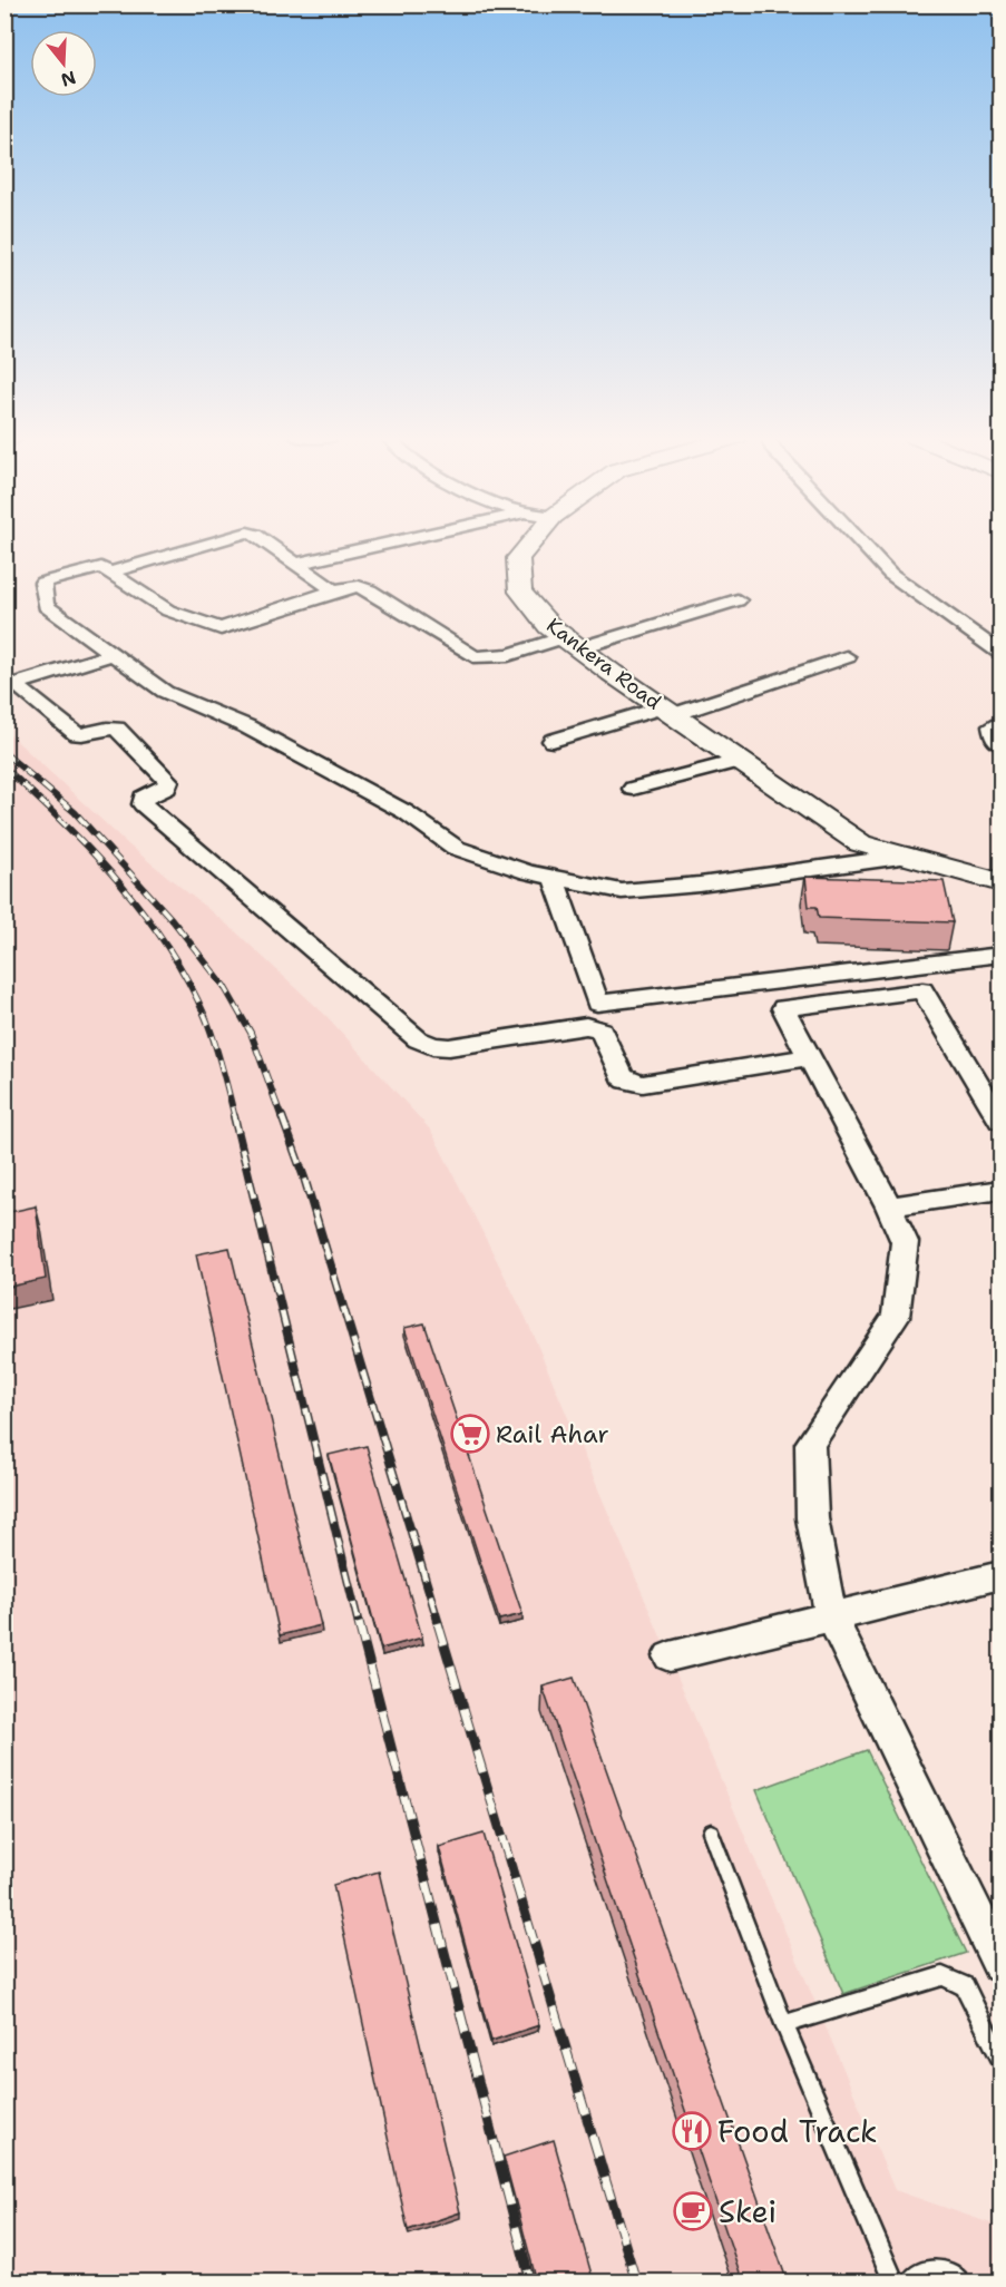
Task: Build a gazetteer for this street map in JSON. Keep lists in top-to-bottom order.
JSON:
{
  "streets": {
    "street": ["Kankera Road"]
  },
  "places": {
    "supermarket": ["Rail Ahar"],
    "restaurant": ["Food Track"],
    "cafe": ["Skei"]
  },
  "north": "bottom"
}
